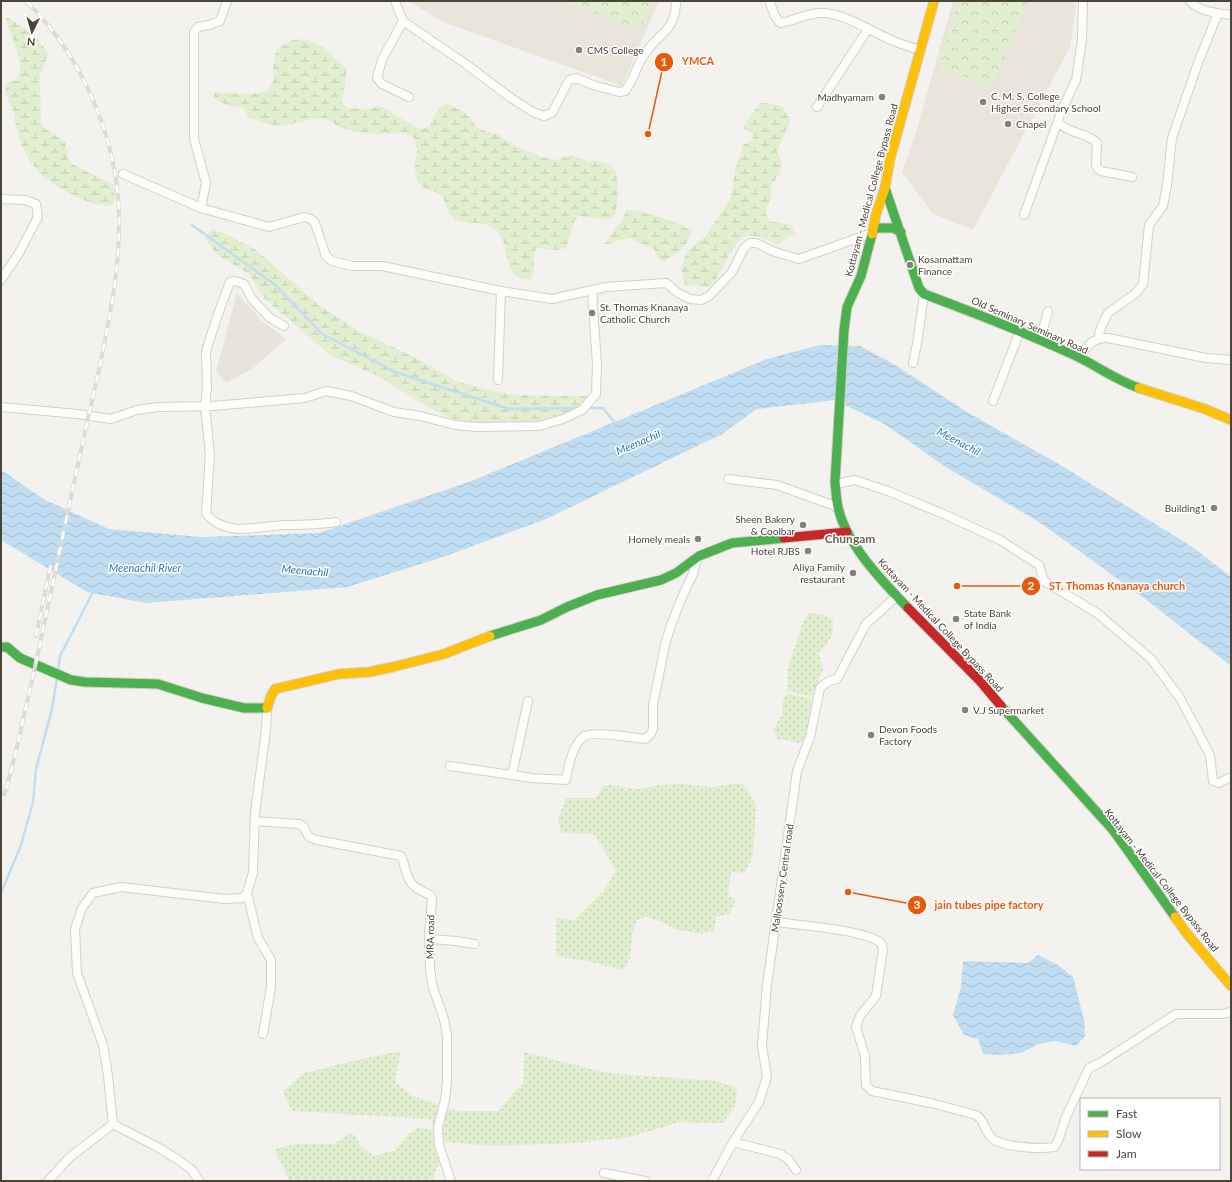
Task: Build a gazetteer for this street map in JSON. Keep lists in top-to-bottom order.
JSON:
{
  "streets": {
    "main road": ["Kottayam - Medical College Bypass Road", "Old Seminary Seminary Road"],
    "street": ["Malloossery Central road", "MRA road"]
  },
  "crossings": [
    ["Kottayam - Medical College Bypass Road", "Malloossery Central road"]
  ],
  "districts": ["Chungam"],
  "water": ["Meenachil", "Meenachil River"],
  "places": [
    "CMS College",
    "Madhyamam",
    "C. M. S. College Higher Secondary School",
    "Chapel",
    "YMCA",
    "Kosamattam Finance",
    "St. Thomas Knanaya Catholic Church",
    "Building1",
    "Sheen Bakery & Coolbar",
    "Homely meals",
    "Hotel RJBS",
    "Aliya Family restaurant",
    "ST. Thomas Knanaya church",
    "State Bank of India",
    "V.J Supermarket",
    "Devon Foods Factory",
    "jain tubes pipe factory"
  ],
  "legend": ["Fast", "Slow", "Jam"],
  "north": "bottom"
}
